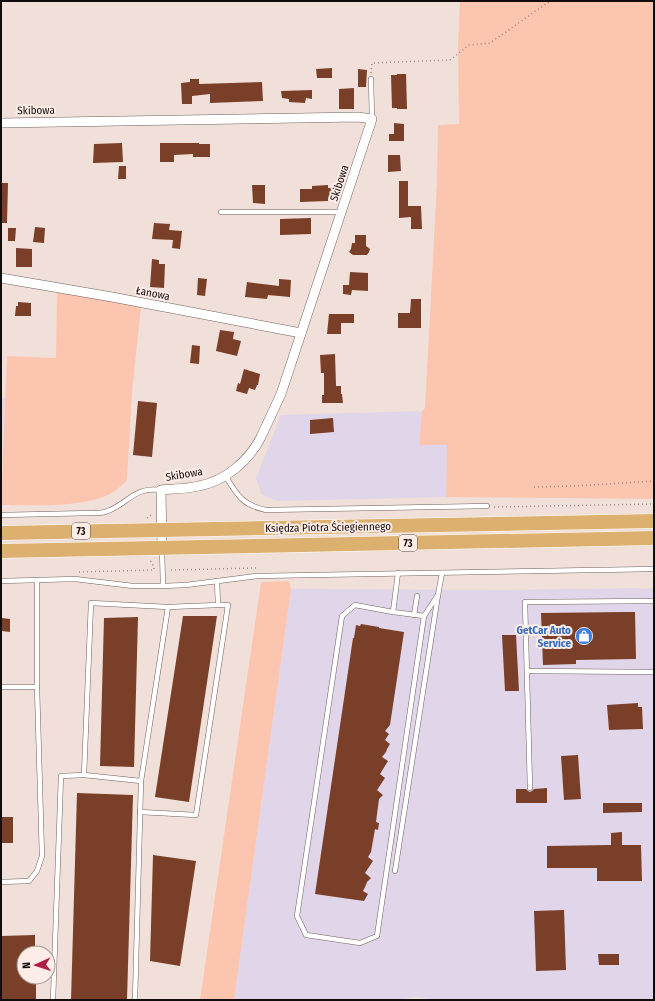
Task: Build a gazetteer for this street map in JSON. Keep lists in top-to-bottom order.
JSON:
{
  "streets": {
    "main road": ["Księdza Piotra Ściegiennego", "73"],
    "street": ["Skibowa", "Łanowa"]
  },
  "crossings": [
    ["Skibowa", "Łanowa"],
    ["Skibowa", "Księdza Piotra Ściegiennego"]
  ],
  "places": {
    "shop": ["GetCar Auto Service"]
  },
  "north": "left"
}
